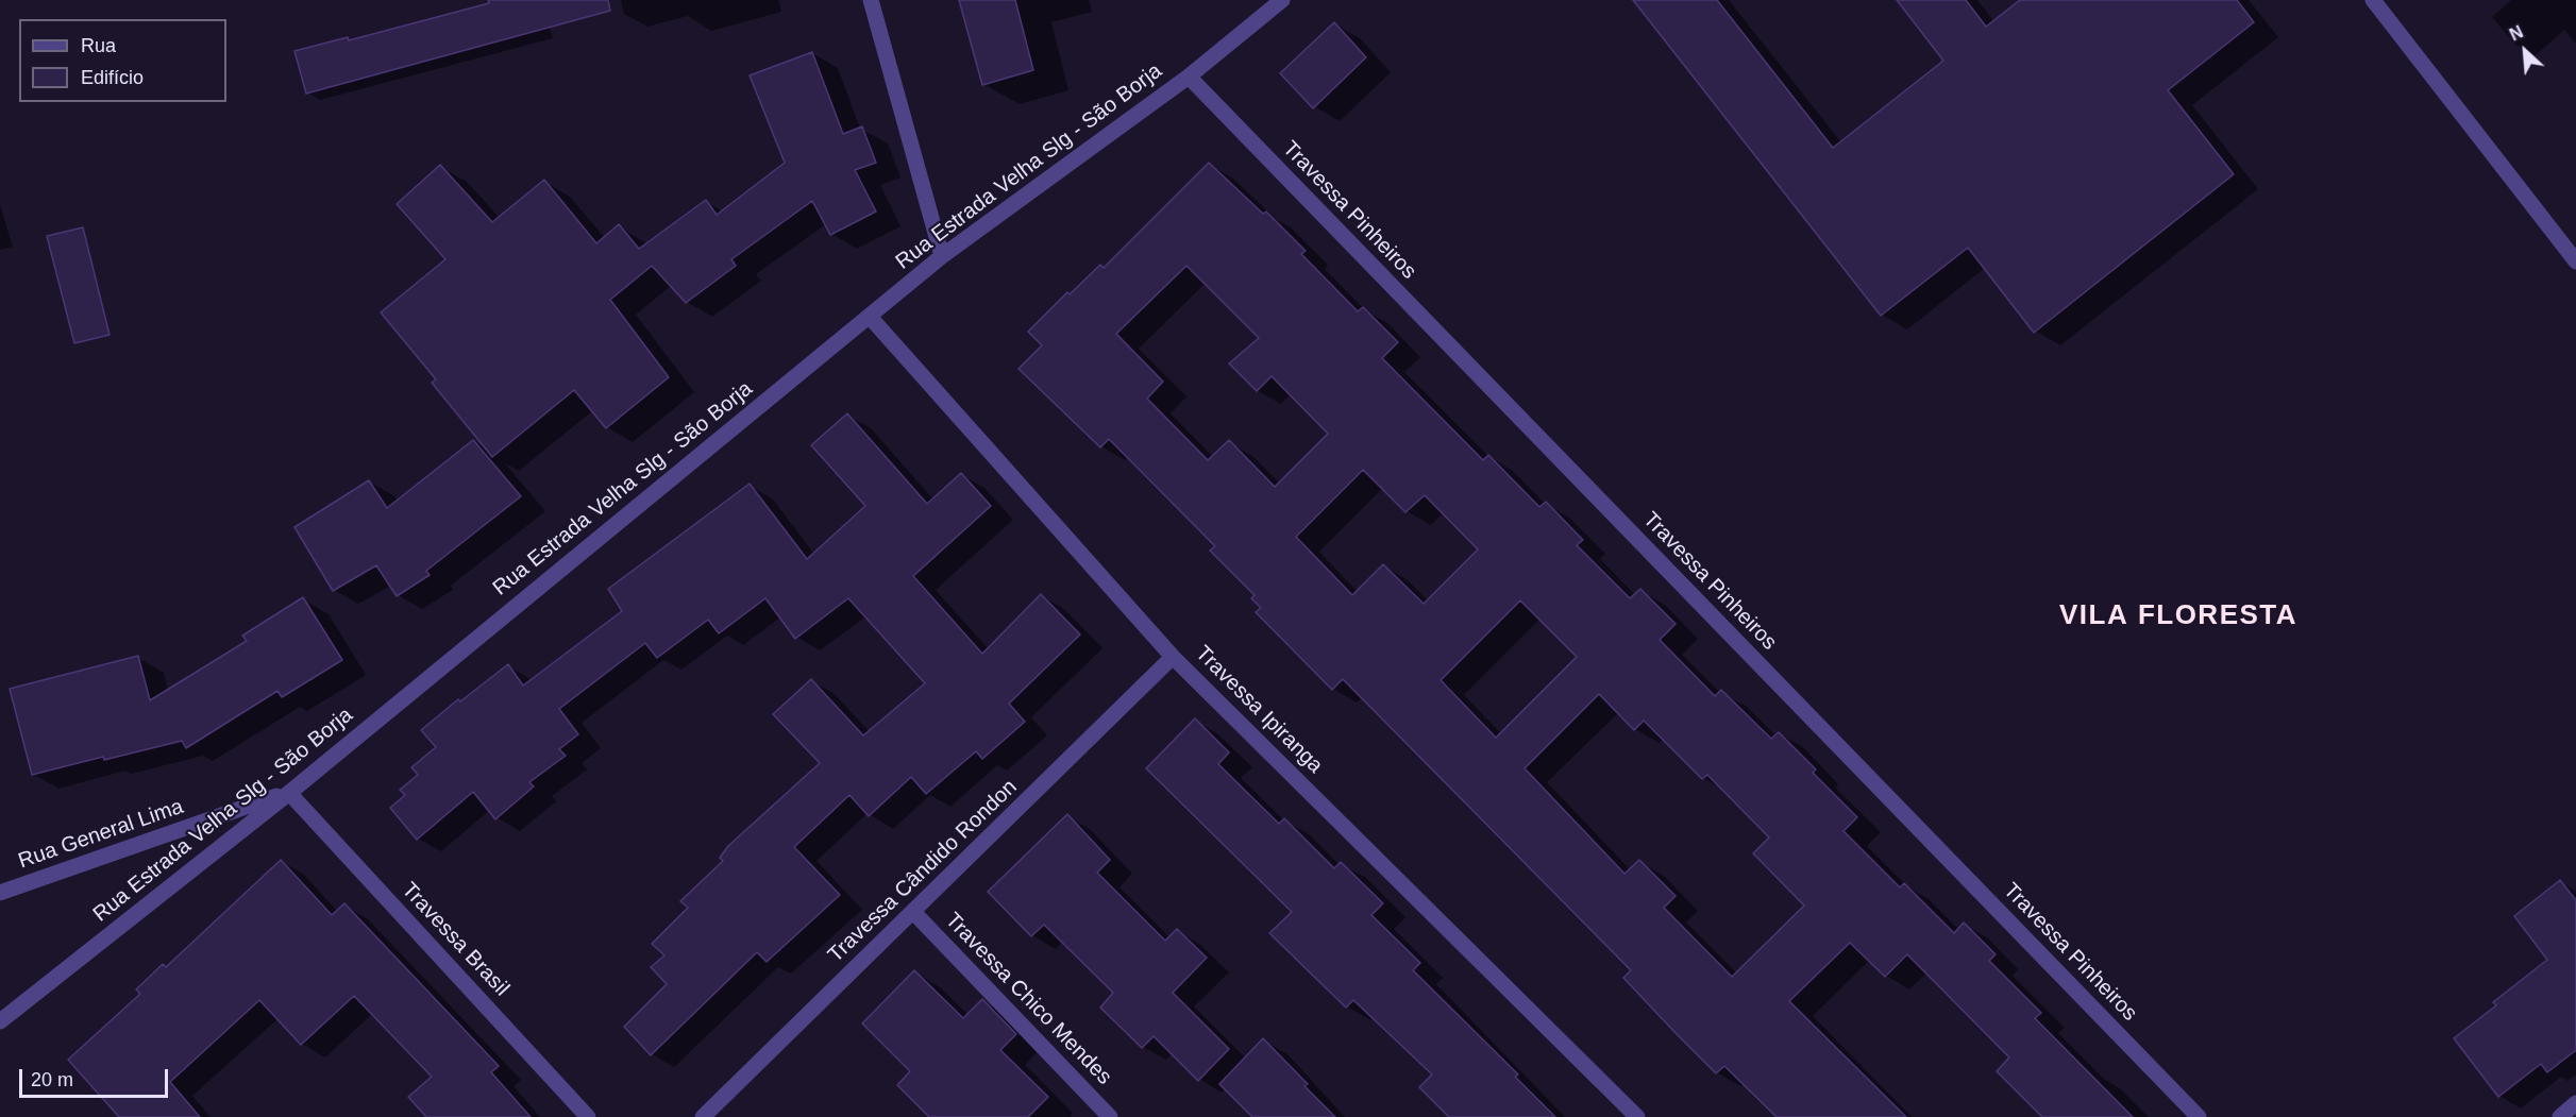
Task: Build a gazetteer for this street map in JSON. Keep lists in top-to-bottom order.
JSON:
{
  "streets": {
    "street": [
      "Rua Estrada Velha Slg - São Borja",
      "Travessa Pinheiros",
      "Travessa Ipiranga",
      "Rua General Lima",
      "Travessa Cândido Rondon",
      "Travessa Brasil",
      "Travessa Chico Mendes"
    ]
  },
  "crossings": [
    ["Rua Estrada Velha Slg - São Borja", "Travessa Pinheiros"],
    ["Rua Estrada Velha Slg - São Borja", "Travessa Ipiranga"],
    ["Rua Estrada Velha Slg - São Borja", "Rua General Lima"],
    ["Rua Estrada Velha Slg - São Borja", "Travessa Brasil"],
    ["Travessa Ipiranga", "Travessa Cândido Rondon"],
    ["Rua General Lima", "Travessa Brasil"],
    ["Travessa Cândido Rondon", "Travessa Chico Mendes"]
  ],
  "districts": ["VILA FLORESTA"],
  "legend": ["Rua", "Edifício"],
  "scale_bar": "20 m",
  "north": "top left"
}
